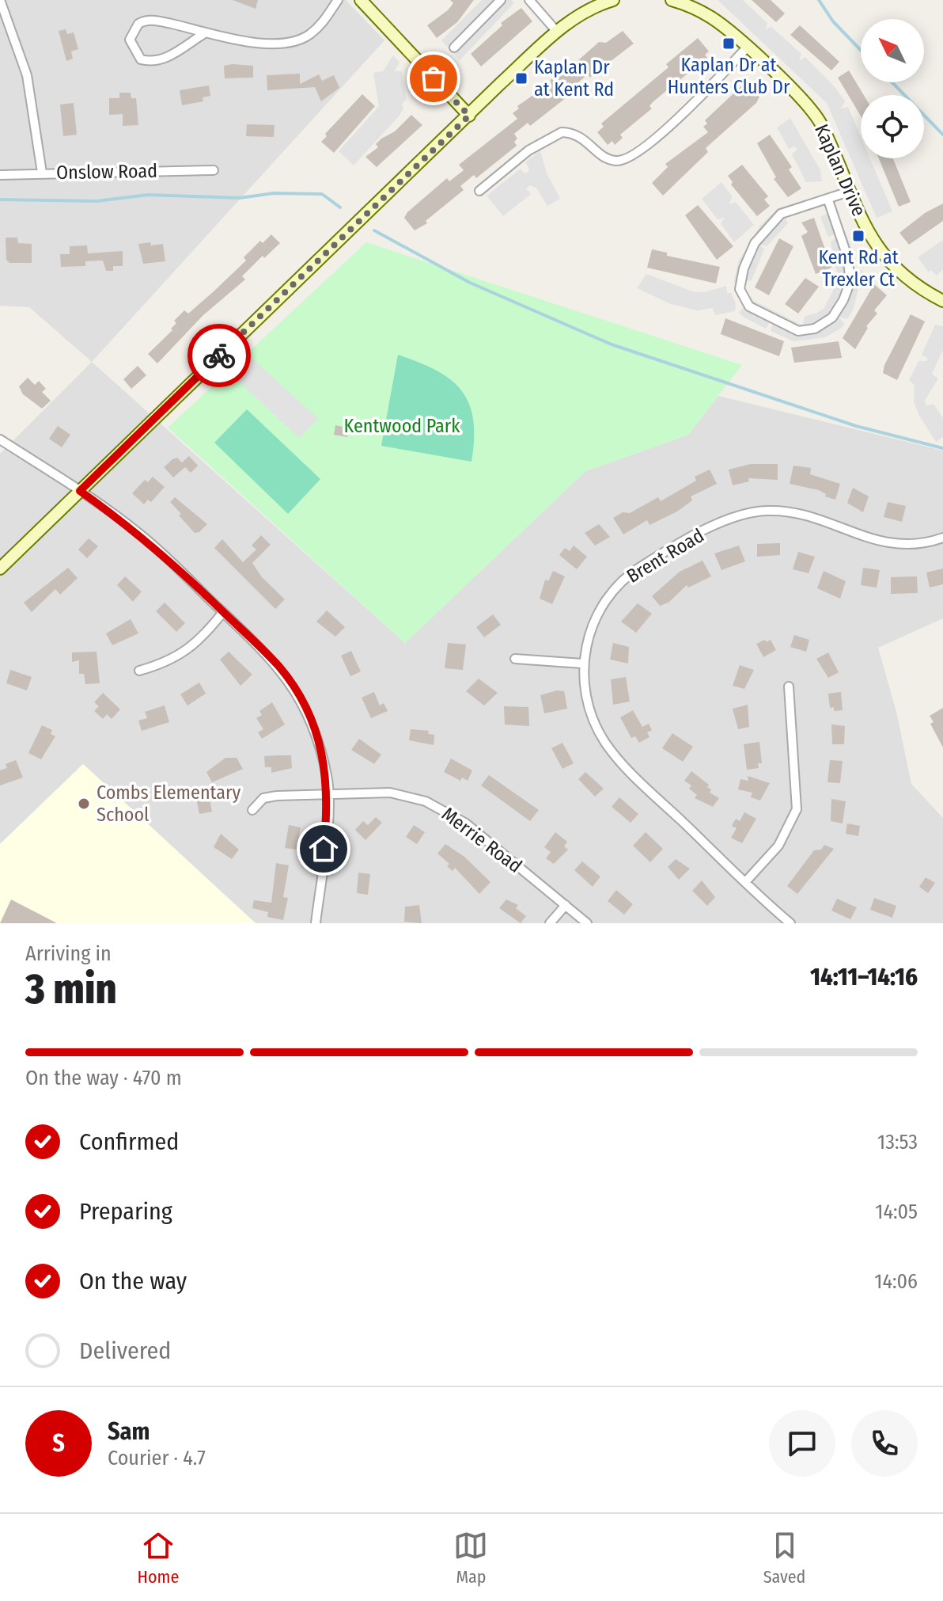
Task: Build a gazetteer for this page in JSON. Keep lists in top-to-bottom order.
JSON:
{
  "streets": {
    "street": [
      "Kaplan Drive",
      "Onslow Road",
      "Brent Road",
      "Merrie Road"
    ]
  },
  "parks": ["Kentwood Park"],
  "places": {
    "transit": ["Kaplan Dr at Hunters Club Dr", "Kaplan Dr at Kent Rd", "Kent Rd at Trexler Ct"],
    "other": ["Combs Elementary School"]
  },
  "north": "top left",
  "page": {
    "heading": ["3 min", "Arriving in", "14:11–14:16"],
    "panel": ["Sam", "Courier · 4.7"],
    "bar": "On the way · 470 m",
    "list": [
      ["Confirmed", "13:53"],
      ["Preparing", "14:05"],
      ["On the way", "14:06"],
      "Delivered"
    ],
    "round": "S",
    "tabs": ["Home", "Map", "Saved"]
  }
}
